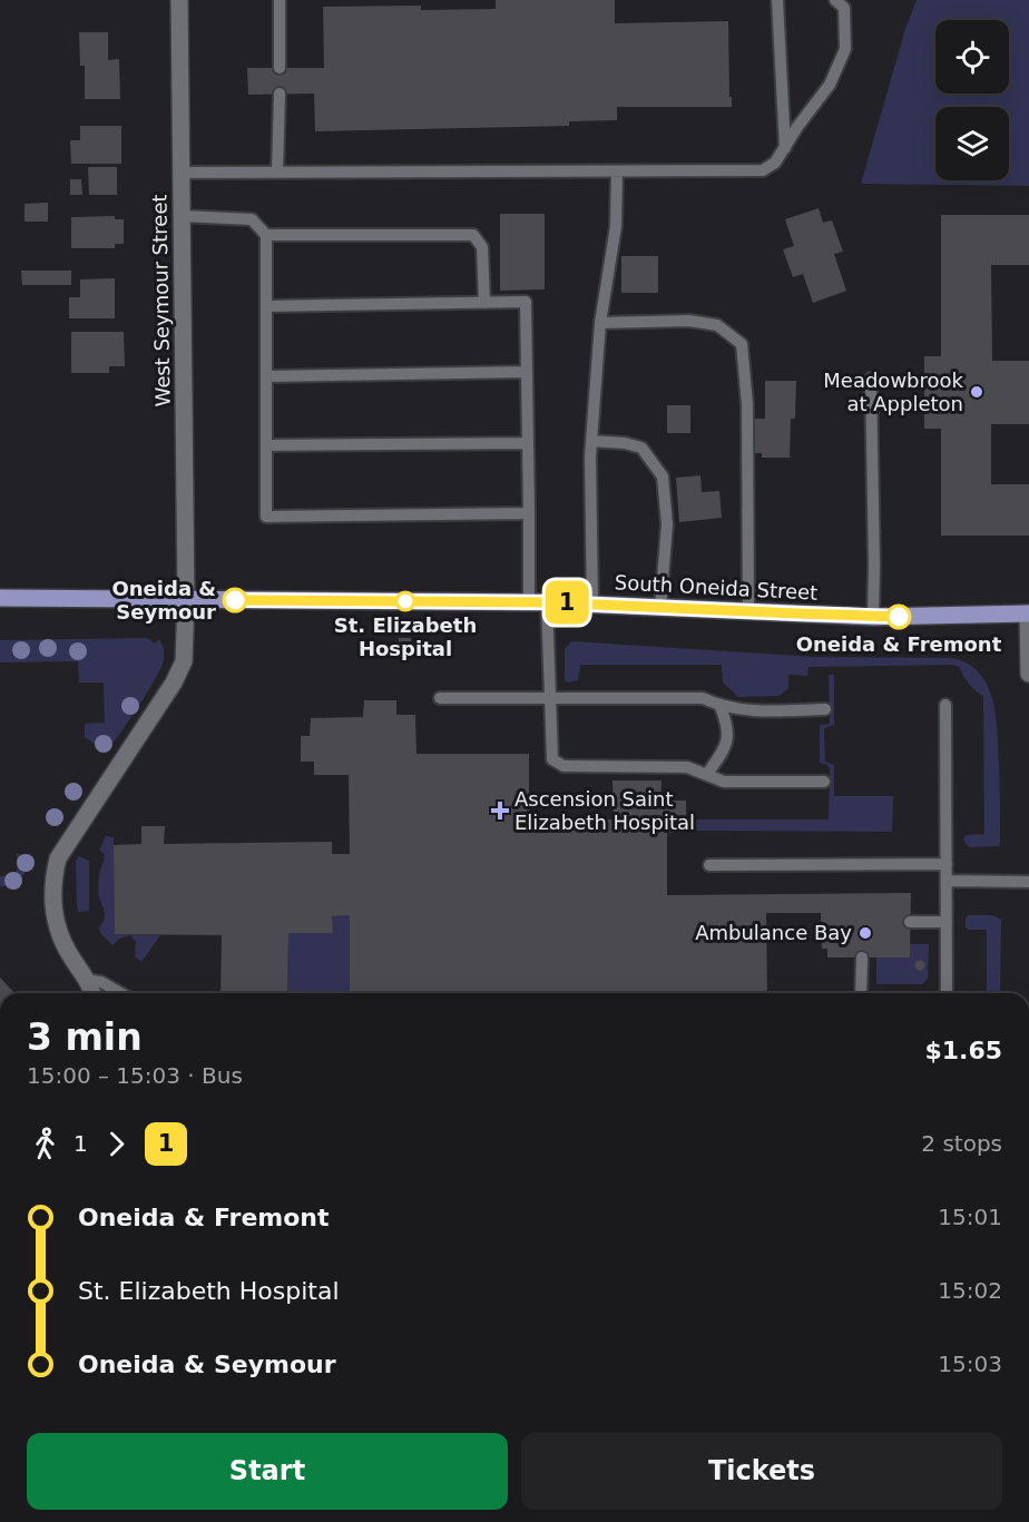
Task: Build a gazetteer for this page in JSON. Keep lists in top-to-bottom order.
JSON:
{
  "streets": {
    "main road": ["South Oneida Street"],
    "street": ["West Seymour Street"]
  },
  "crossings": [
    ["West Seymour Street", "South Oneida Street"]
  ],
  "places": {
    "other": [
      "Meadowbrook at Appleton",
      "Oneida & Seymour",
      "St. Elizabeth Hospital",
      "Oneida & Fremont",
      "Ambulance Bay"
    ],
    "health": ["Ascension Saint Elizabeth Hospital"]
  },
  "lines": ["bus line 1"],
  "page": {
    "on_map": "1",
    "heading": ["3 min", "15:00 – 15:03 · Bus", "$1.65"],
    "legs": ["1", "1", "2 stops"],
    "list": [
      {
        "name": "Oneida & Fremont",
        "value": "15:01"
      },
      {
        "name": "St. Elizabeth Hospital",
        "value": "15:02"
      },
      {
        "name": "Oneida & Seymour",
        "value": "15:03"
      }
    ],
    "buttons": ["Start", "Tickets"]
  }
}
